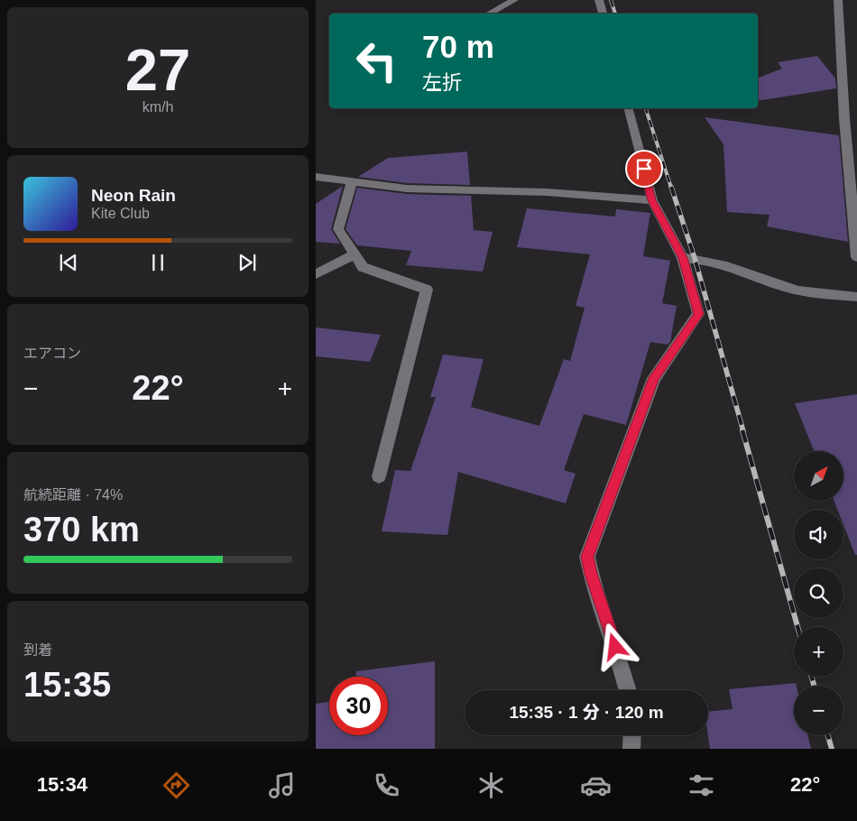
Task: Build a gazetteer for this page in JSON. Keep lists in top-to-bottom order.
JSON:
{
  "north": "top right",
  "page": {
    "tile": [
      ["27", "km/h"],
      "エアコン",
      ["航続距離 · 74%", "370 km"],
      ["到着", "15:35"]
    ],
    "turn": ["70 m", "左折"],
    "song": ["Neon Rain", "Kite Club"],
    "heat": ["−", "22°", "+"],
    "map_buttons": ["+", "−"],
    "limit": "30",
    "trip": "15:35 · 1 分 · 120 m",
    "tabs": ["15:34", "22°"]
  }
}
